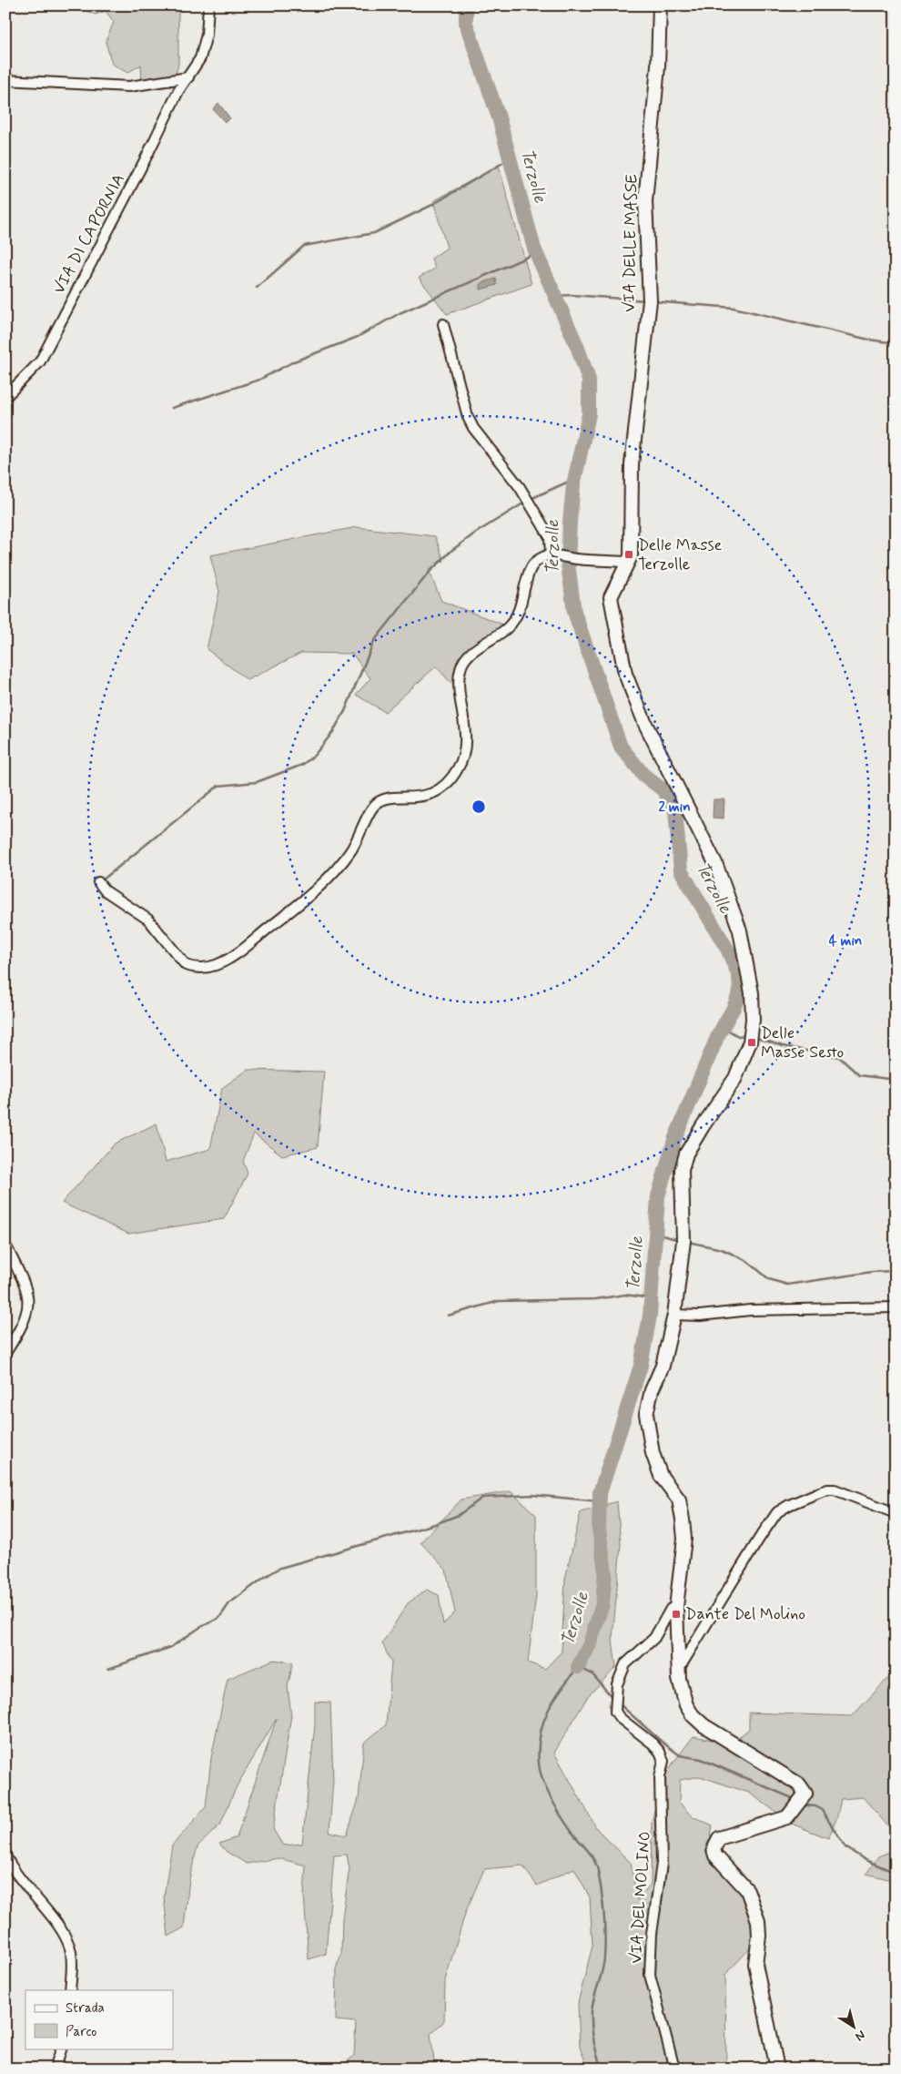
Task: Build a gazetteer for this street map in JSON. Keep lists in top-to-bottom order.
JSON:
{
  "streets": {
    "street": ["VIA DI CAPORNIA", "VIA DELLE MASSE", "VIA DEL MOLINO"]
  },
  "crossings": [
    ["VIA DELLE MASSE", "VIA DEL MOLINO"]
  ],
  "water": ["Terzolle"],
  "places": {
    "transit": ["Delle Masse Terzolle", "Delle Masse Sesto", "Dante Del Molino"]
  },
  "legend": ["Strada", "Parco"],
  "north": "bottom right",
  "rings": ["2 min", "4 min"]
}
